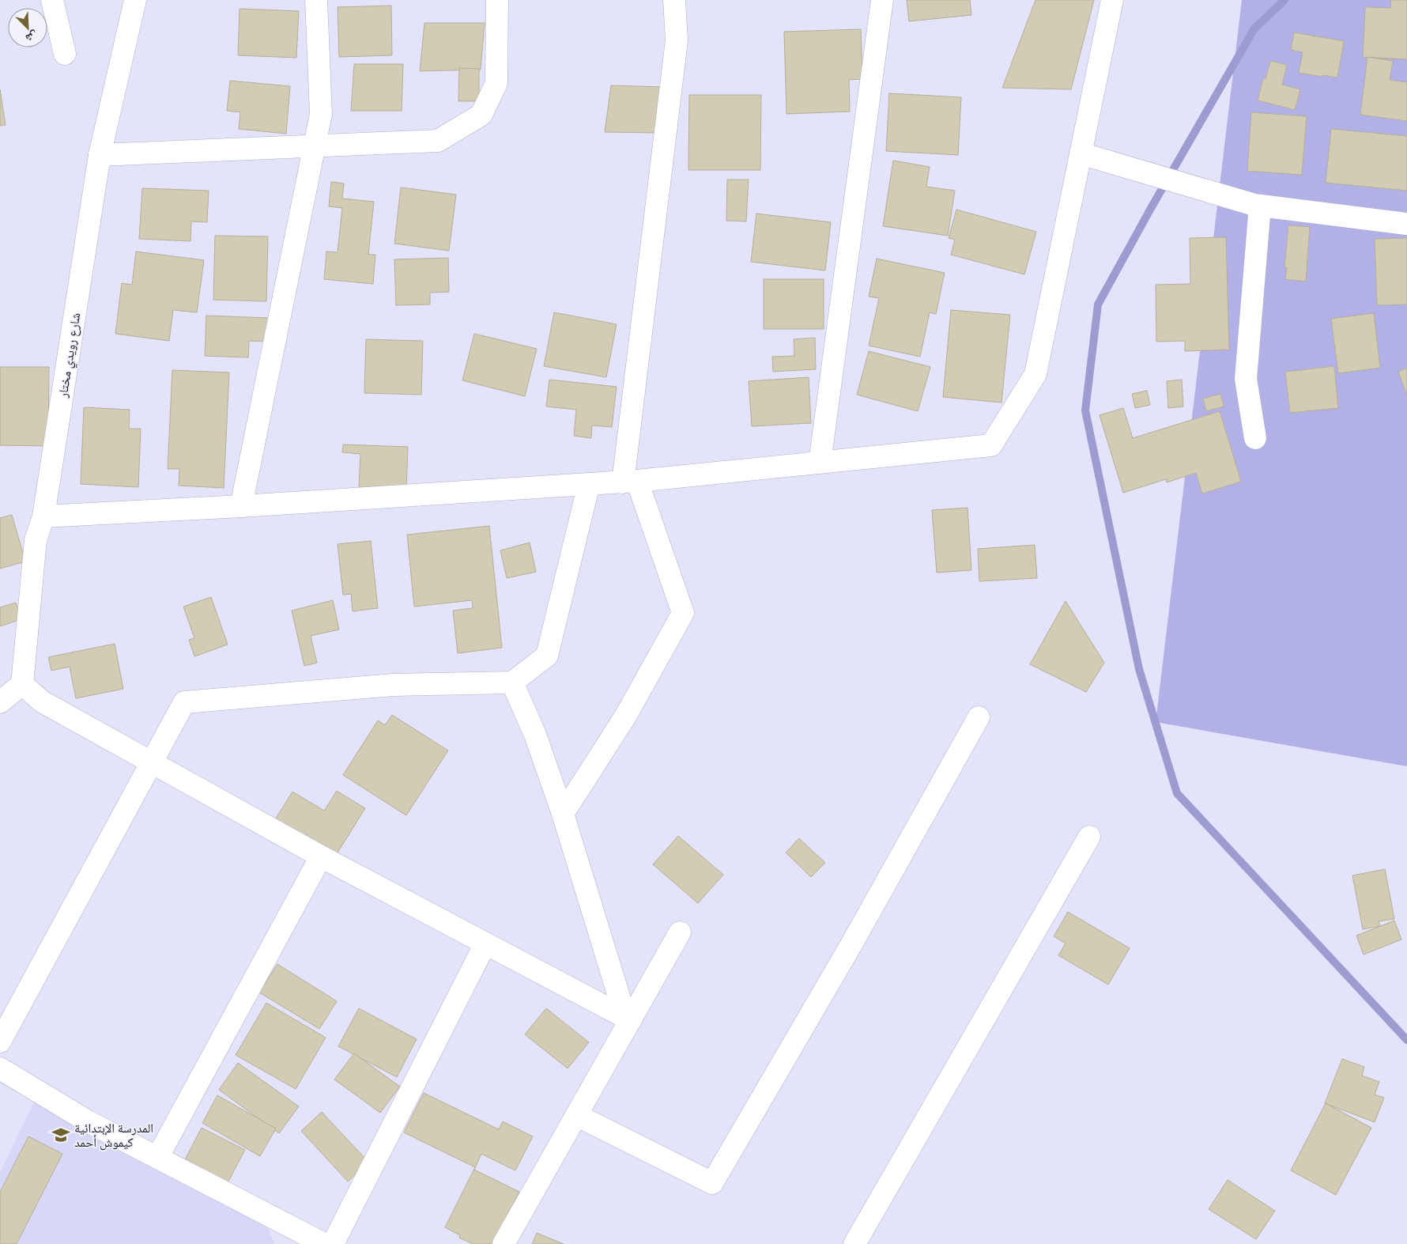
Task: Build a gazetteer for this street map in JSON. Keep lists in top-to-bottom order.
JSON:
{
  "streets": {
    "street": ["شارع رويدي مختار"]
  },
  "places": {
    "school or university": ["المدرسة الإبتدائية كيموش أحمد"]
  },
  "north": "bottom right"
}
